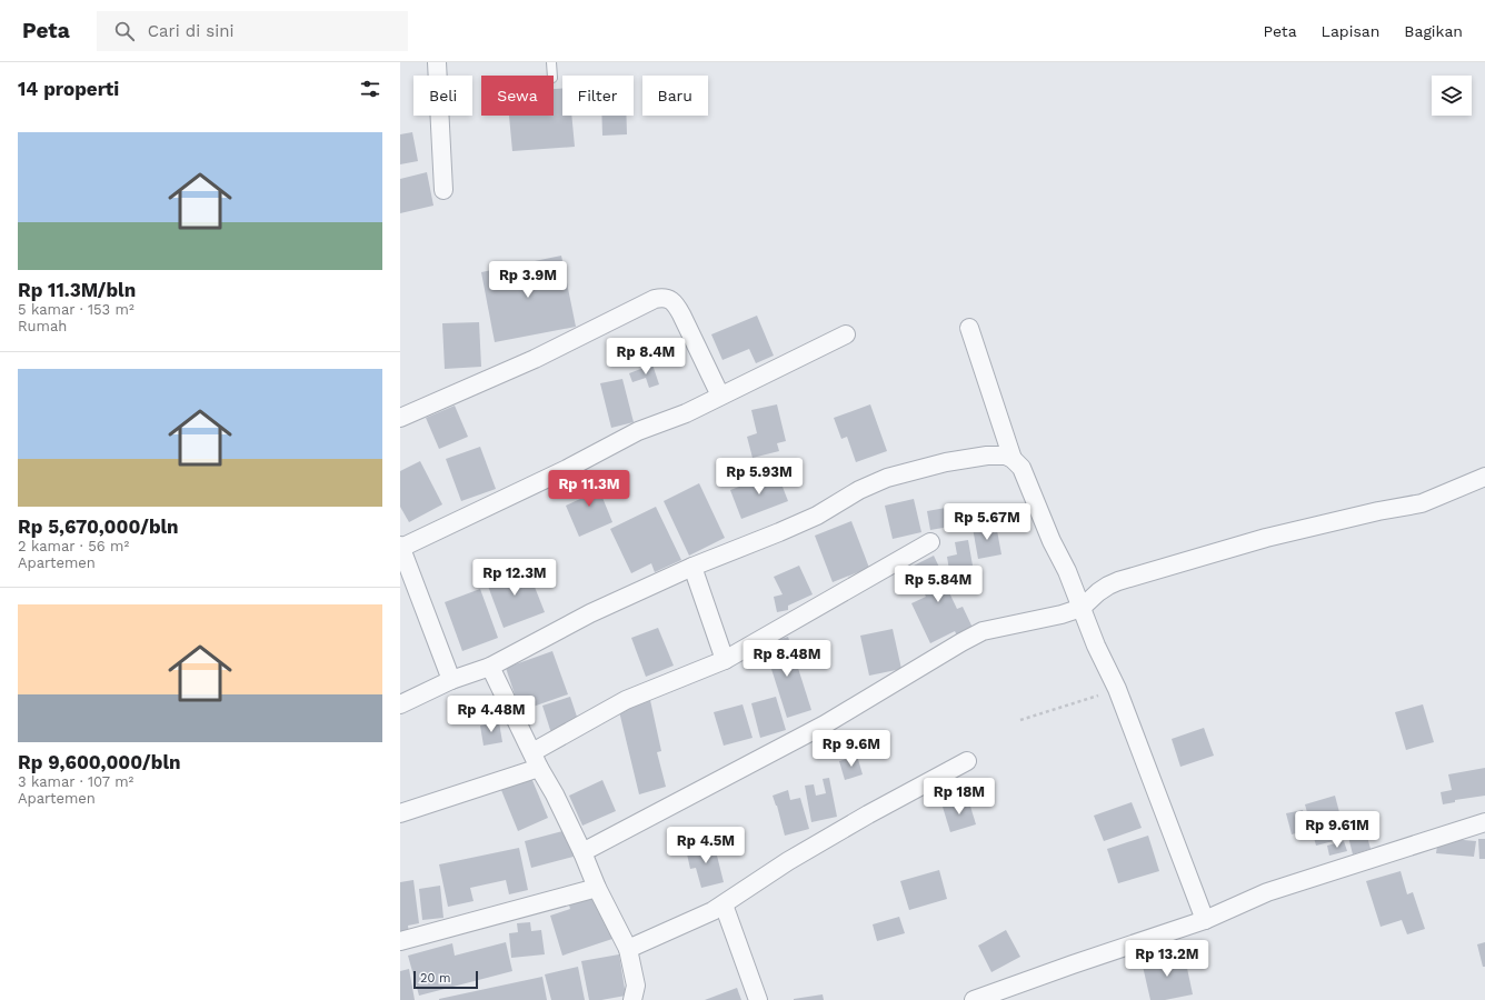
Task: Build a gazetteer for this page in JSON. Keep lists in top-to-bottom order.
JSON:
{
  "scale_bar": "20 m",
  "page": {
    "header": "Peta",
    "search": "Cari di sini",
    "nav": ["Peta", "Lapisan", "Bagikan"],
    "heading": "14 properti",
    "chip": [
      "Beli",
      "Sewa",
      "Filter",
      "Baru"
    ],
    "list": [
      {
        "name": "Rp 11.3M/bln",
        "note": "5 kamar · 153 m² · Rumah"
      },
      {
        "name": "Rp 5,670,000/bln",
        "note": "2 kamar · 56 m² · Apartemen"
      },
      {
        "name": "Rp 9,600,000/bln",
        "note": "3 kamar · 107 m² · Apartemen"
      }
    ],
    "price": [
      "Rp 3.9M",
      "Rp 8.4M",
      "Rp 5.93M",
      "Rp 11.3M",
      "Rp 5.67M",
      "Rp 12.3M",
      "Rp 5.84M",
      "Rp 8.48M",
      "Rp 4.48M",
      "Rp 9.6M",
      "Rp 18M",
      "Rp 9.61M",
      "Rp 4.5M",
      "Rp 13.2M"
    ],
    "scale": "20 m"
  }
}
